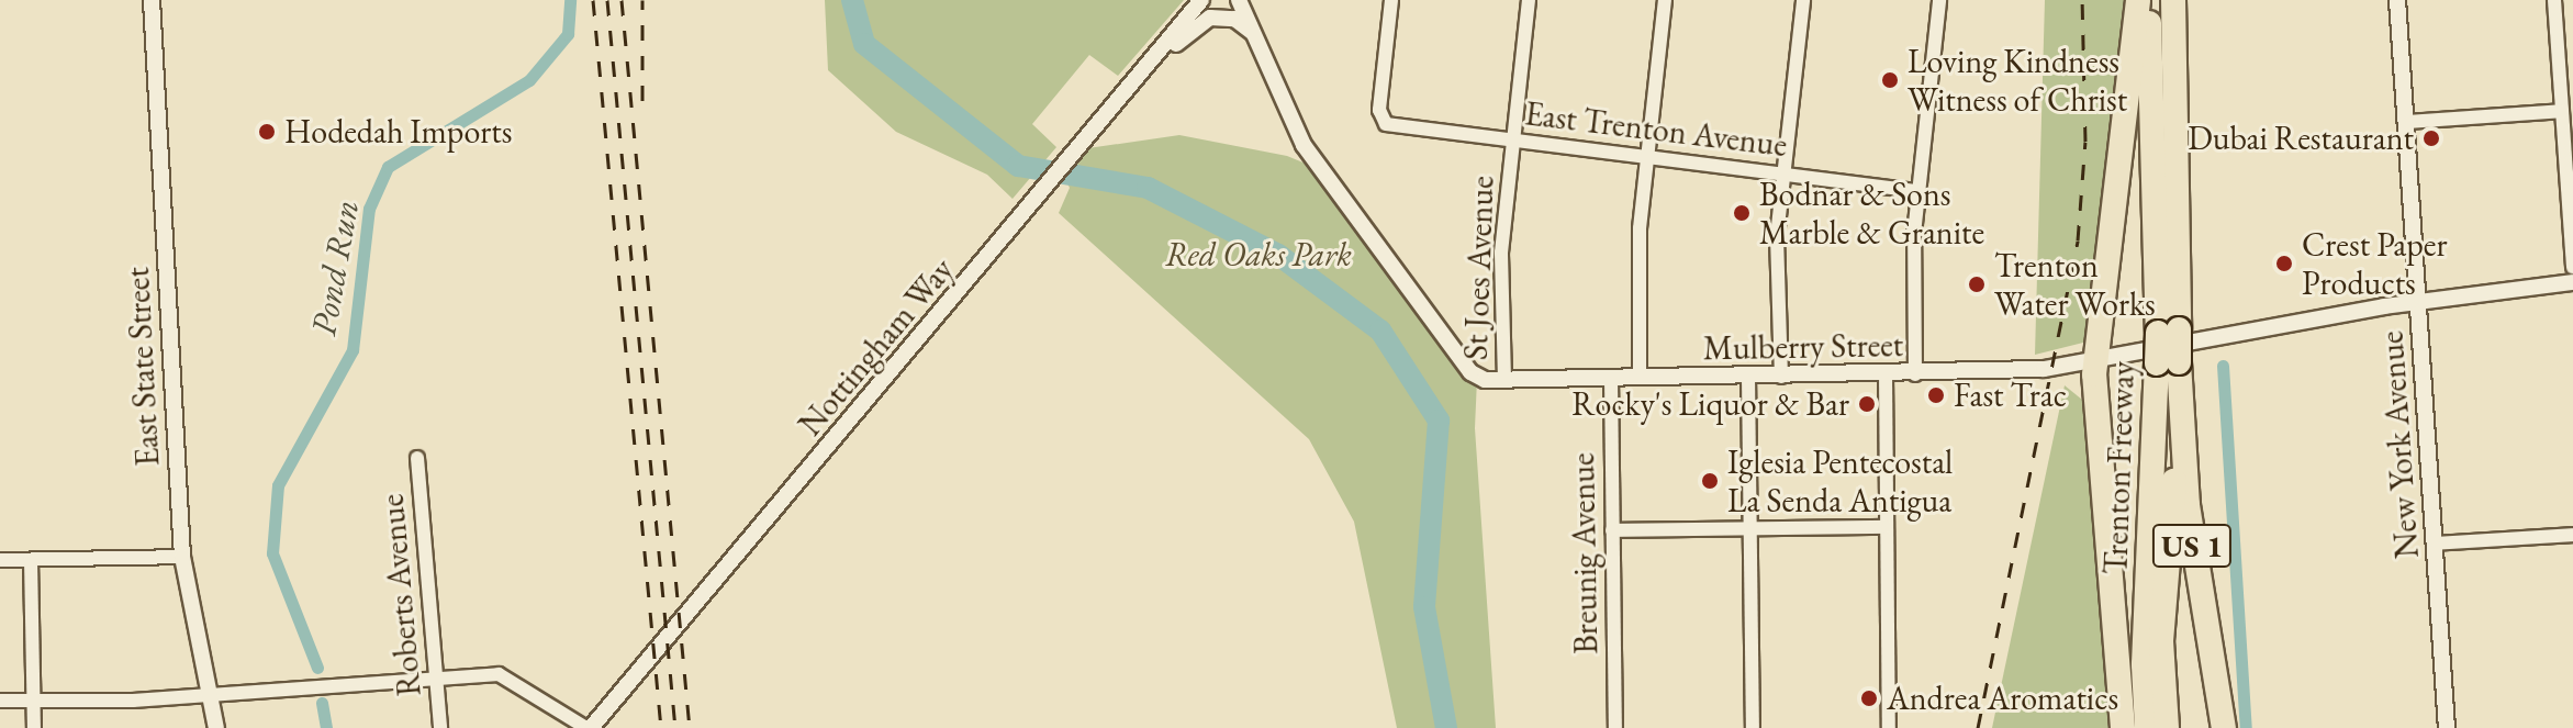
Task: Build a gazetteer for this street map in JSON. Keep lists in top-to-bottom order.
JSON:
{
  "streets": {
    "highway": ["Trenton Freeway", "US 1"],
    "street": [
      "East Trenton Avenue",
      "St Joes Avenue",
      "Nottingham Way",
      "Mulberry Street",
      "East State Street",
      "New York Avenue",
      "Breunig Avenue",
      "Roberts Avenue"
    ]
  },
  "crossings": [
    ["East Trenton Avenue", "St Joes Avenue"],
    ["St Joes Avenue", "Mulberry Street"],
    ["Mulberry Street", "New York Avenue"],
    ["Mulberry Street", "Breunig Avenue"]
  ],
  "water": ["Pond Run"],
  "parks": ["Red Oaks Park"],
  "places": [
    "Loving Kindness Witness of Christ",
    "Hodedah Imports",
    "Dubai Restaurant",
    "Bodnar & Sons Marble & Granite",
    "Crest Paper Products",
    "Trenton Water Works",
    "Fast Trac",
    "Rocky's Liquor & Bar",
    "Iglesia Pentecostal La Senda Antigua",
    "Andrea Aromatics"
  ]
}
